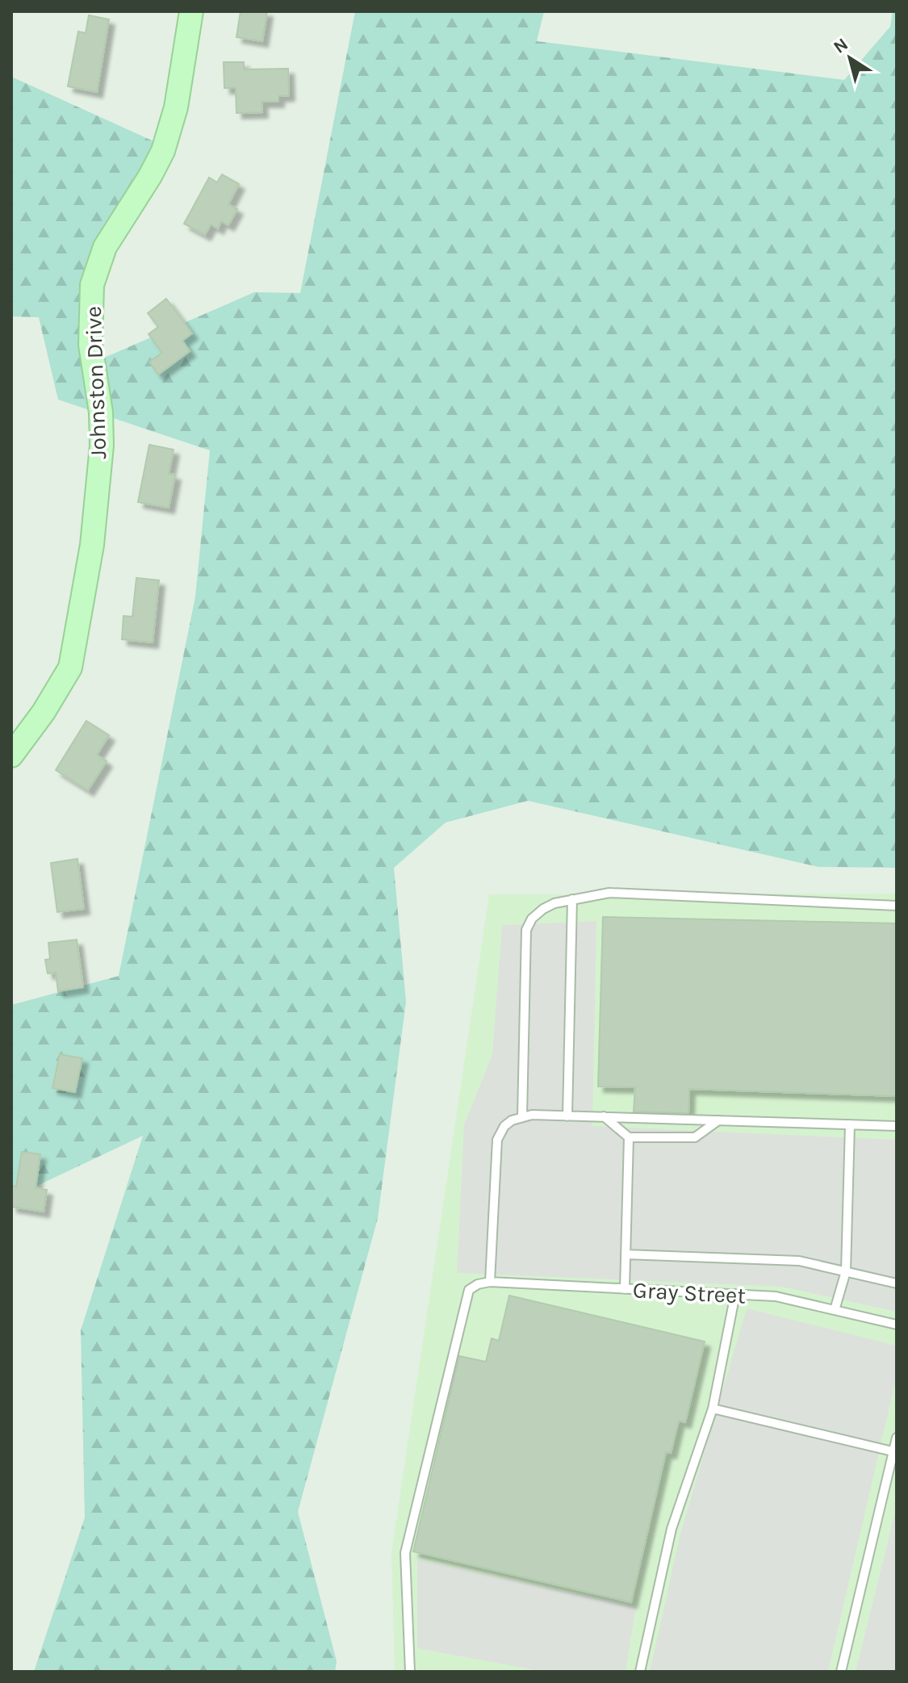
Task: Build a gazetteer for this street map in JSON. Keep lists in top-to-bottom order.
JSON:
{
  "streets": {
    "street": ["Johnston Drive"],
    "lane": ["Gray Street"]
  },
  "north": "top left"
}
